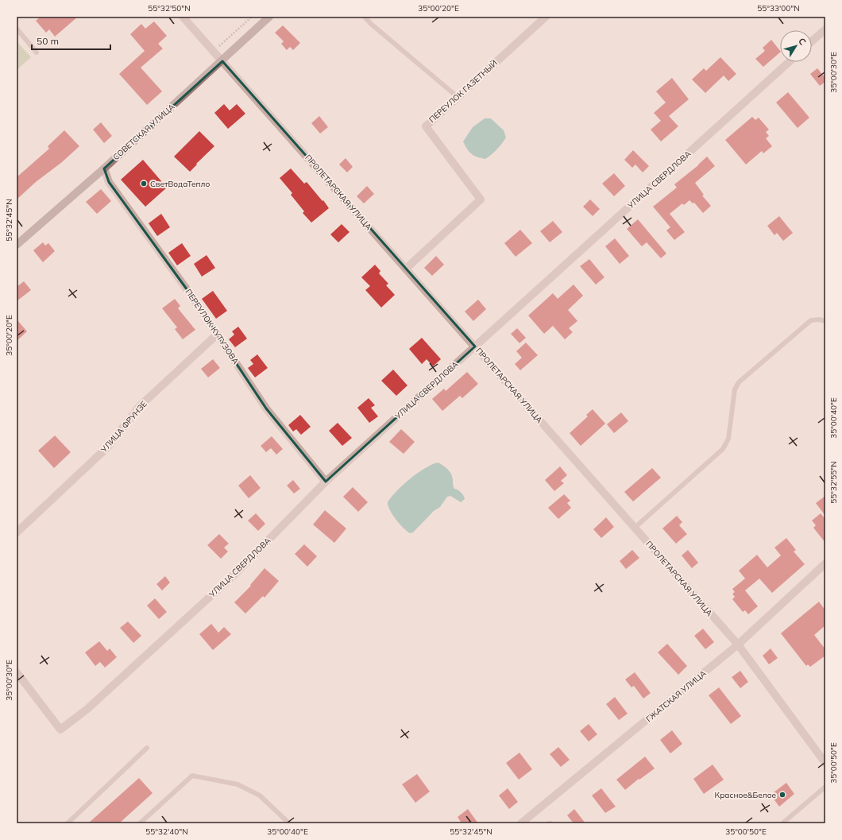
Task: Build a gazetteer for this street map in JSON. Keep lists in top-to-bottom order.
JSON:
{
  "streets": {
    "main road": ["СОВЕТСКАЯ УЛИЦА"],
    "street": [
      "ПЕРЕУЛОК ГАЗЕТНЫЙ",
      "УЛИЦА СВЕРДЛОВА",
      "ПРОЛЕТАРСКАЯ УЛИЦА",
      "ПЕРЕУЛОК КУТУЗОВА",
      "УЛИЦА ФРУНЗЕ",
      "ГЖАТСКАЯ УЛИЦА"
    ]
  },
  "crossings": [
    ["ПЕРЕУЛОК ГАЗЕТНЫЙ", "ПРОЛЕТАРСКАЯ УЛИЦА"],
    ["СОВЕТСКАЯ УЛИЦА", "ПРОЛЕТАРСКАЯ УЛИЦА"],
    ["СОВЕТСКАЯ УЛИЦА", "ПЕРЕУЛОК КУТУЗОВА"],
    ["УЛИЦА СВЕРДЛОВА", "ПРОЛЕТАРСКАЯ УЛИЦА"],
    ["УЛИЦА СВЕРДЛОВА", "ПЕРЕУЛОК КУТУЗОВА"],
    ["ПРОЛЕТАРСКАЯ УЛИЦА", "ГЖАТСКАЯ УЛИЦА"],
    ["ПЕРЕУЛОК КУТУЗОВА", "УЛИЦА ФРУНЗЕ"]
  ],
  "places": ["СветВодаТепло", "Красное&Белое"],
  "scale_bar": "50 m",
  "north": "top right",
  "coordinates": [
    "55°32'50\"N",
    "35°00'20\"E",
    "55°33'00\"N",
    "35°00'30\"E",
    "55°32'45\"N",
    "35°00'40\"E",
    "55°32'55\"N",
    "35°00'50\"E",
    "55°32'40\"N"
  ]
}
